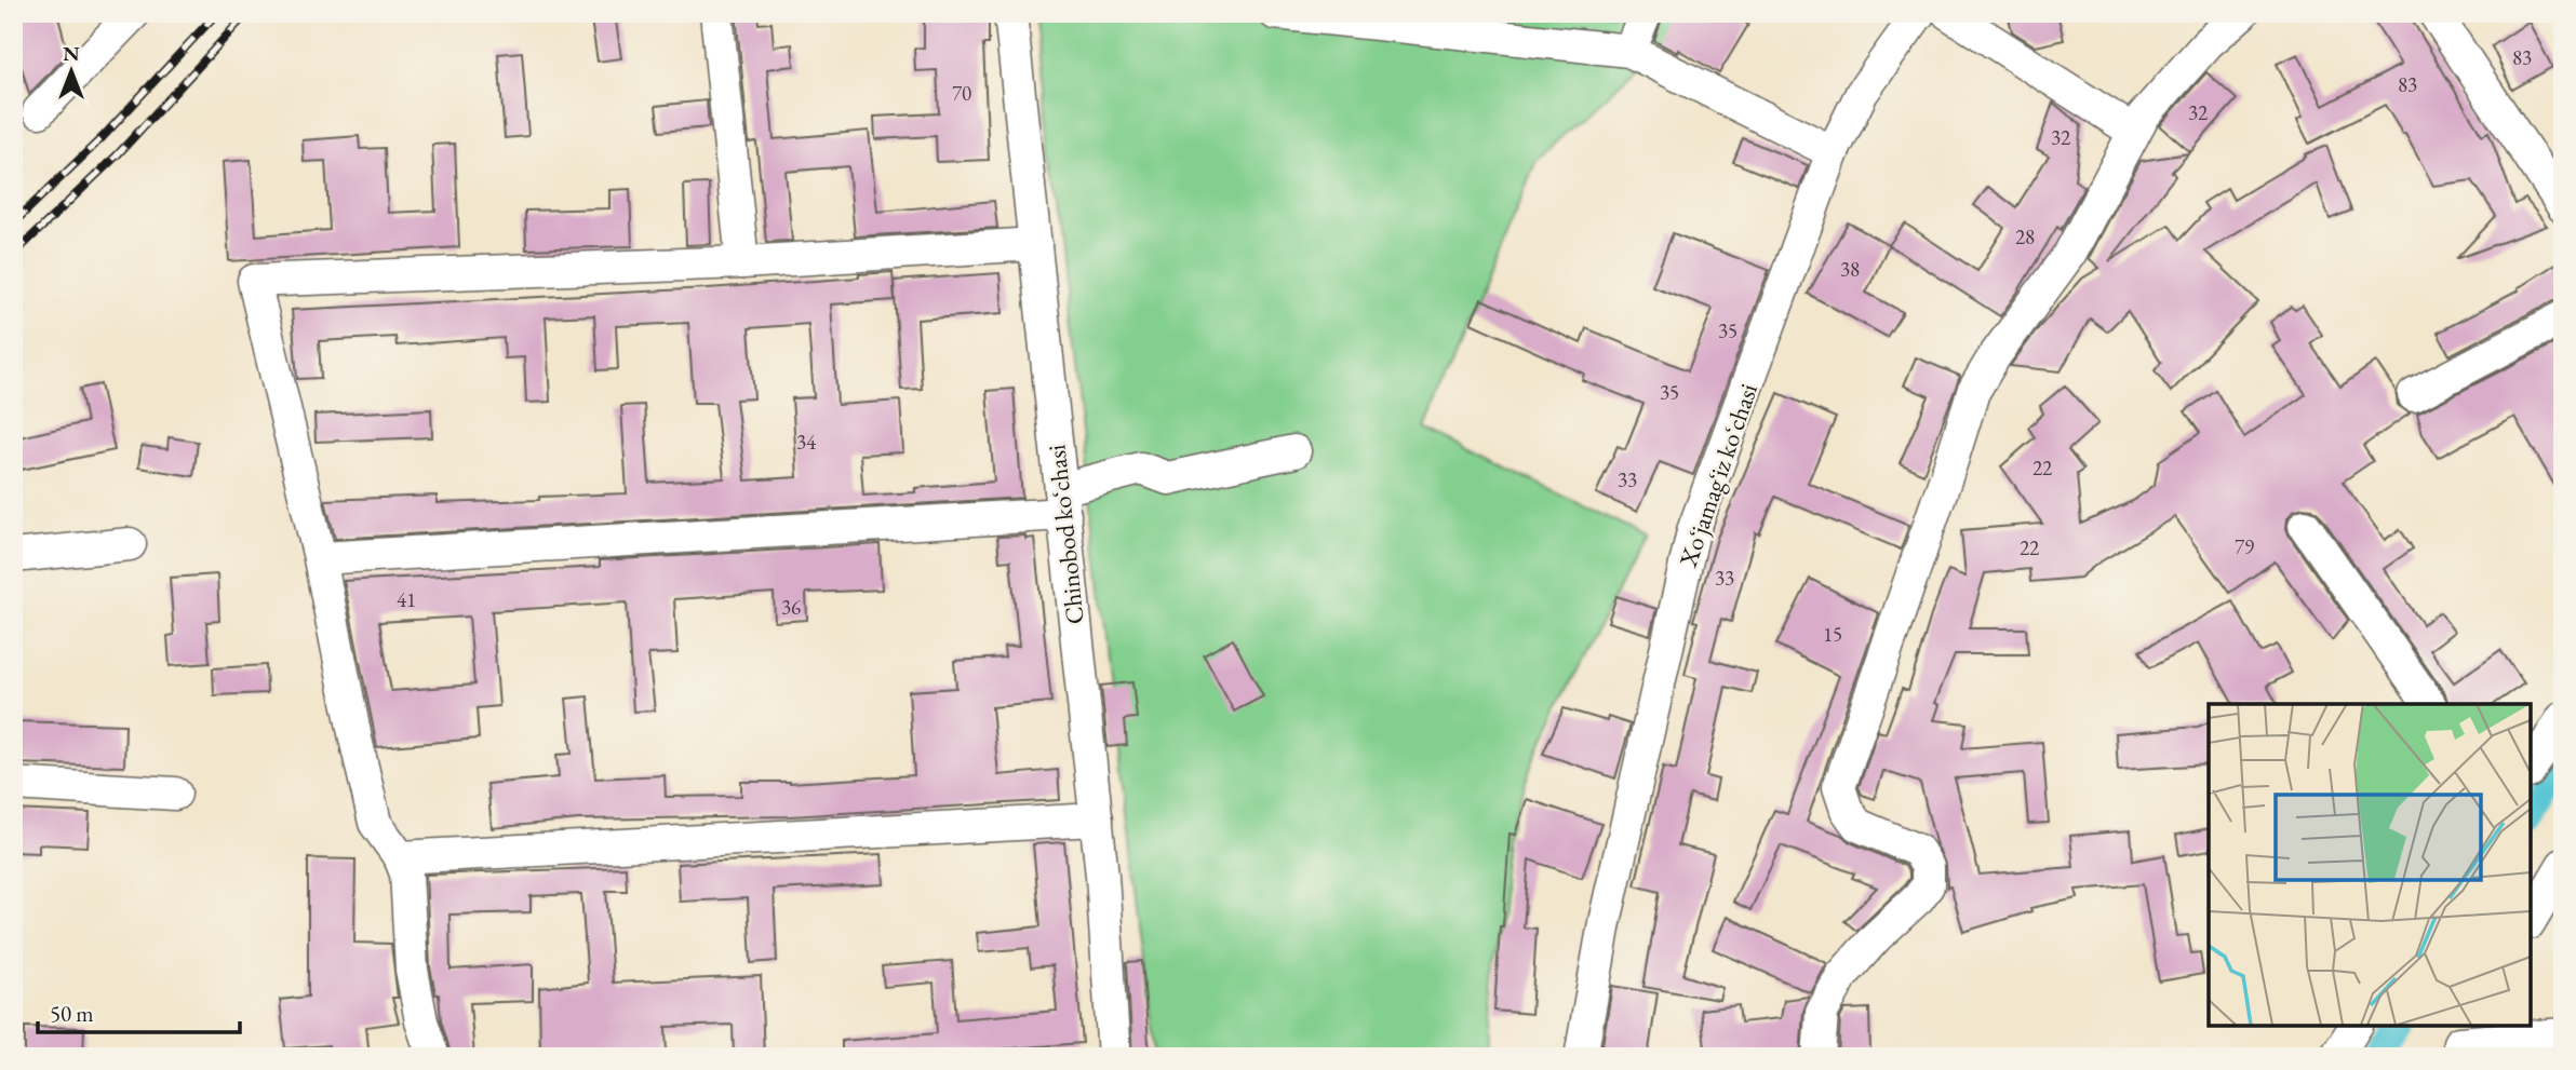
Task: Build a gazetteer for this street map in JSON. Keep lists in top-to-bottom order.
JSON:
{
  "streets": {
    "street": ["Xoʻjamagʻiz koʻchasi", "Chinobod koʻchasi"]
  },
  "house_numbers": [
    "83",
    "83",
    "70",
    "32",
    "32",
    "28",
    "38",
    "35",
    "35",
    "34",
    "22",
    "33",
    "79",
    "22",
    "33",
    "41",
    "36",
    "15"
  ],
  "scale_bar": "50 m",
  "north": "top"
}
